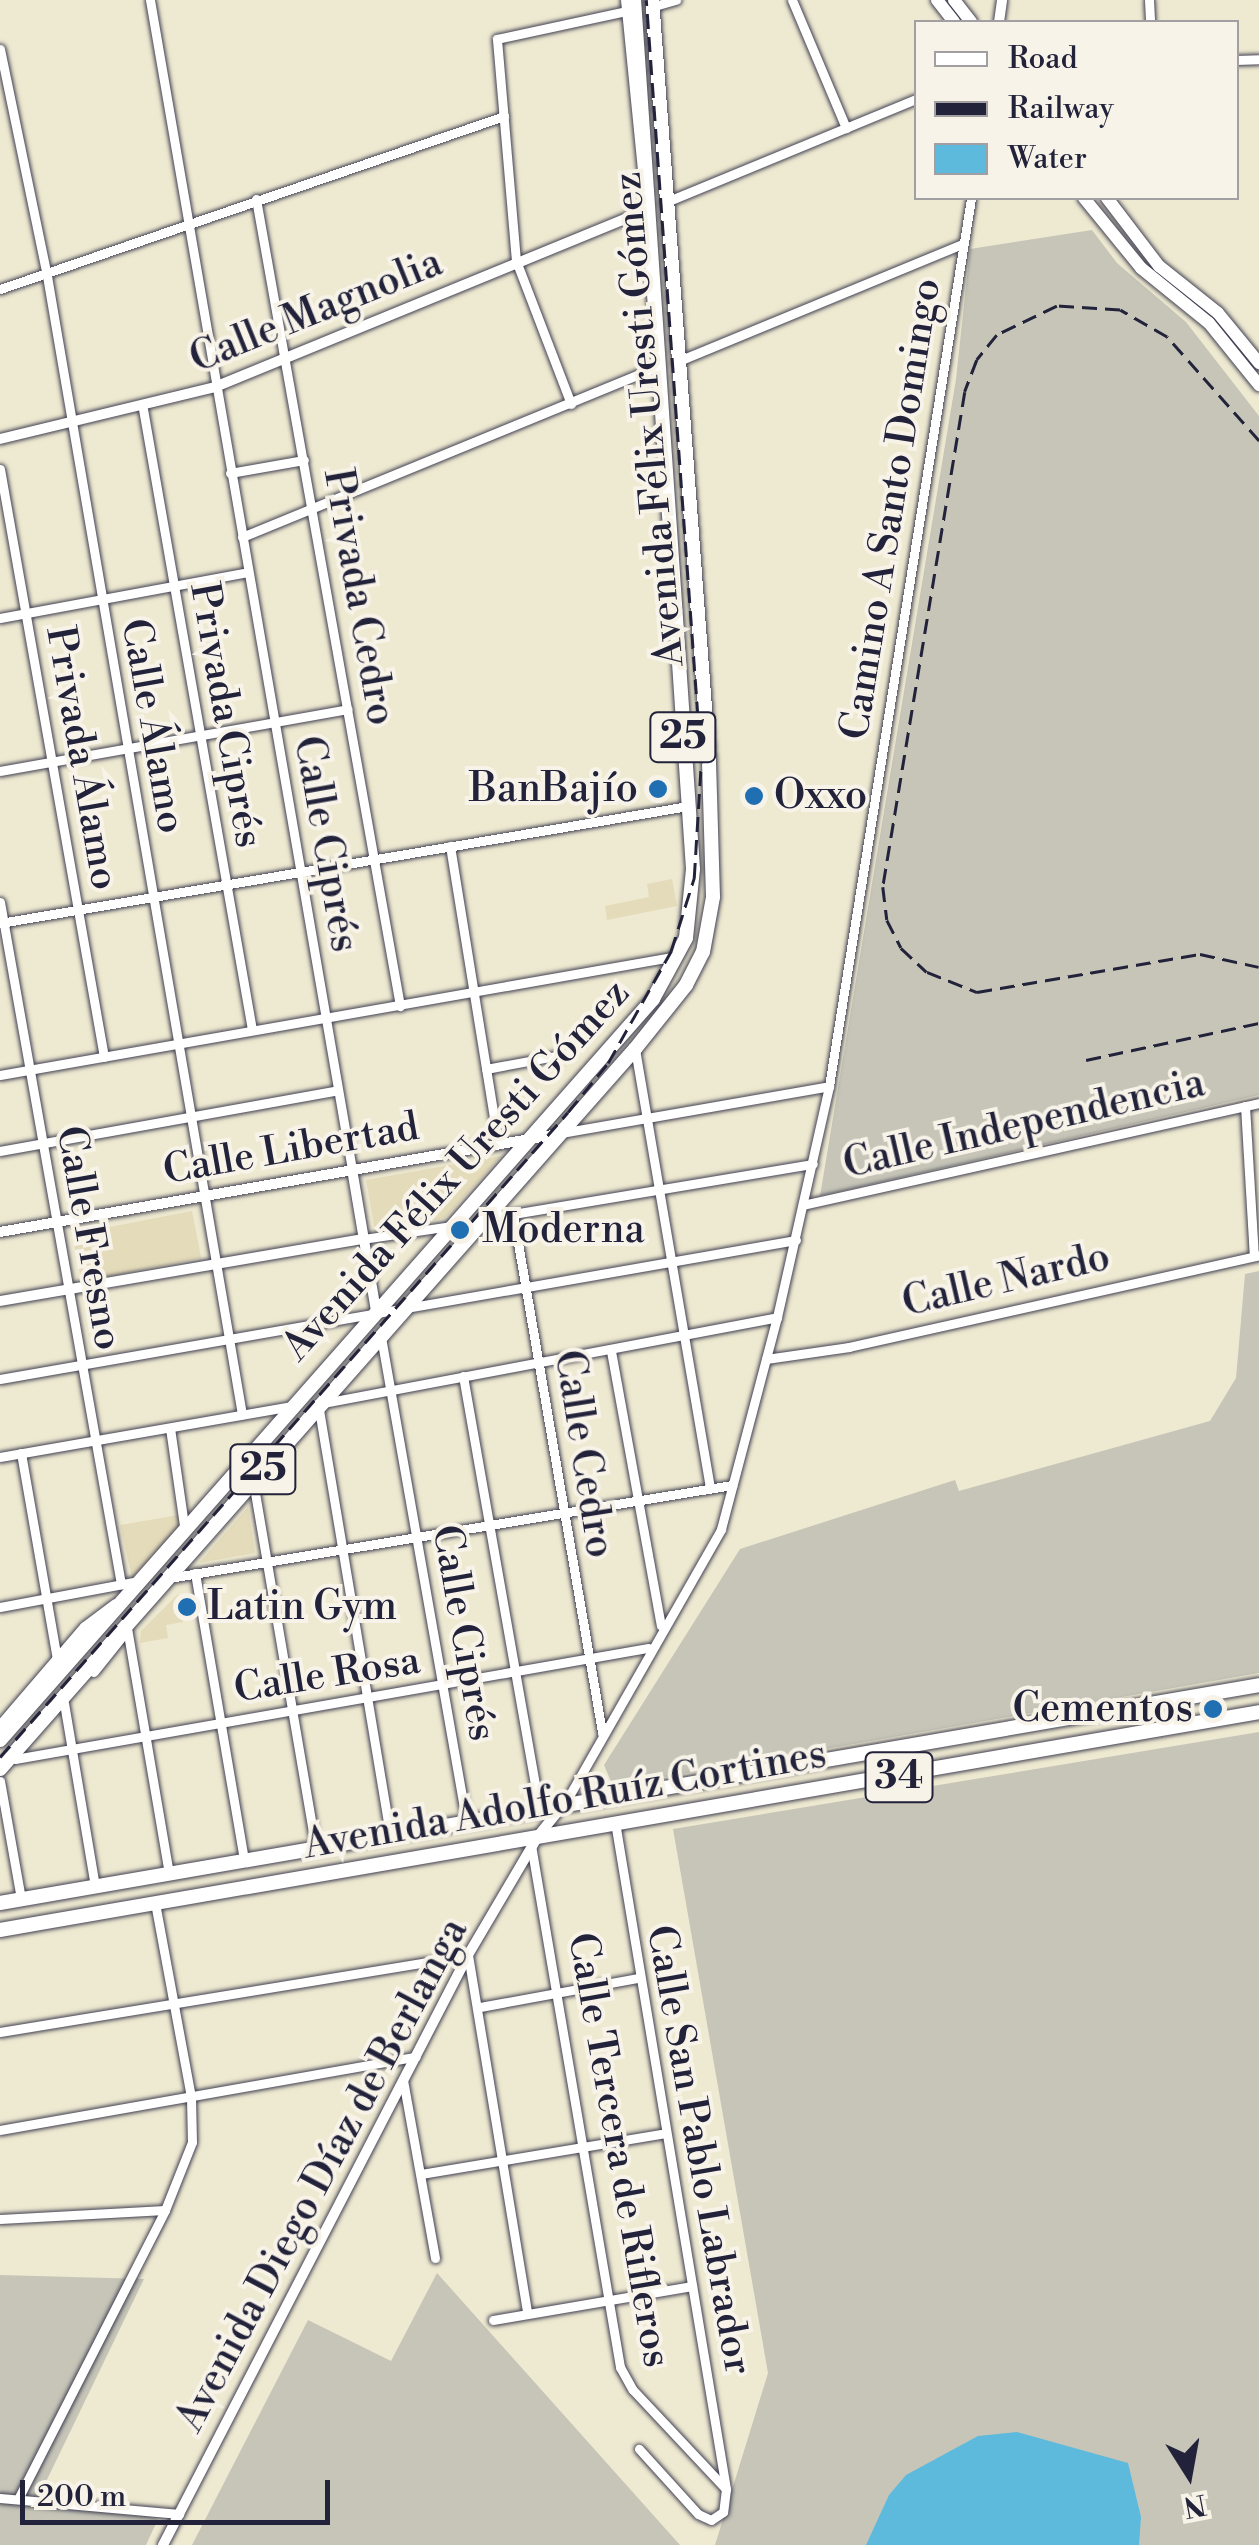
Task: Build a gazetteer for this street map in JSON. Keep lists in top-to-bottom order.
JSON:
{
  "streets": {
    "main road": [
      "Avenida Félix Uresti Gómez",
      "25",
      "34",
      "Avenida Adolfo Ruíz Cortines"
    ],
    "street": [
      "Calle Magnolia",
      "Camino A Santo Domingo",
      "Privada Cedro",
      "Privada Ciprés",
      "Calle Álamo",
      "Privada Álamo",
      "Calle Ciprés",
      "Calle Independencia",
      "Calle Libertad",
      "Calle Fresno",
      "Calle Nardo",
      "Calle Cedro",
      "Calle Rosa",
      "Calle Tercera de Rifleros",
      "Calle San Pablo Labrador",
      "Avenida Diego Díaz de Berlanga"
    ]
  },
  "crossings": [
    ["Calle Magnolia", "Avenida Félix Uresti Gómez"],
    ["Calle Magnolia", "Privada Cedro"],
    ["Calle Magnolia", "Privada Ciprés"],
    ["Calle Magnolia", "Calle Álamo"],
    ["Calle Magnolia", "Calle Ciprés"],
    ["Avenida Félix Uresti Gómez", "25"],
    ["Avenida Félix Uresti Gómez", "Calle Ciprés"],
    ["Avenida Félix Uresti Gómez", "Calle Libertad"],
    ["Avenida Félix Uresti Gómez", "Calle Fresno"],
    ["Camino A Santo Domingo", "Calle Independencia"],
    ["Camino A Santo Domingo", "Calle Libertad"],
    ["Camino A Santo Domingo", "Calle Nardo"],
    ["Calle Álamo", "Calle Libertad"],
    ["Calle Ciprés", "Calle Libertad"],
    ["Calle Ciprés", "Calle Rosa"],
    ["Calle Ciprés", "Avenida Adolfo Ruíz Cortines"],
    ["Calle Independencia", "Calle Cedro"],
    ["Calle Libertad", "Calle Fresno"],
    ["Calle Cedro", "Calle Rosa"],
    ["Avenida Adolfo Ruíz Cortines", "Calle Tercera de Rifleros"],
    ["Avenida Adolfo Ruíz Cortines", "Calle San Pablo Labrador"],
    ["Avenida Adolfo Ruíz Cortines", "Avenida Diego Díaz de Berlanga"],
    ["Calle Tercera de Rifleros", "Calle San Pablo Labrador"],
    ["Calle Tercera de Rifleros", "Avenida Diego Díaz de Berlanga"]
  ],
  "places": [
    "BanBajío",
    "Oxxo",
    "Moderna",
    "Latin Gym",
    "Cementos"
  ],
  "legend": ["Road", "Railway", "Water"],
  "scale_bar": "200 m",
  "north": "bottom"
}
